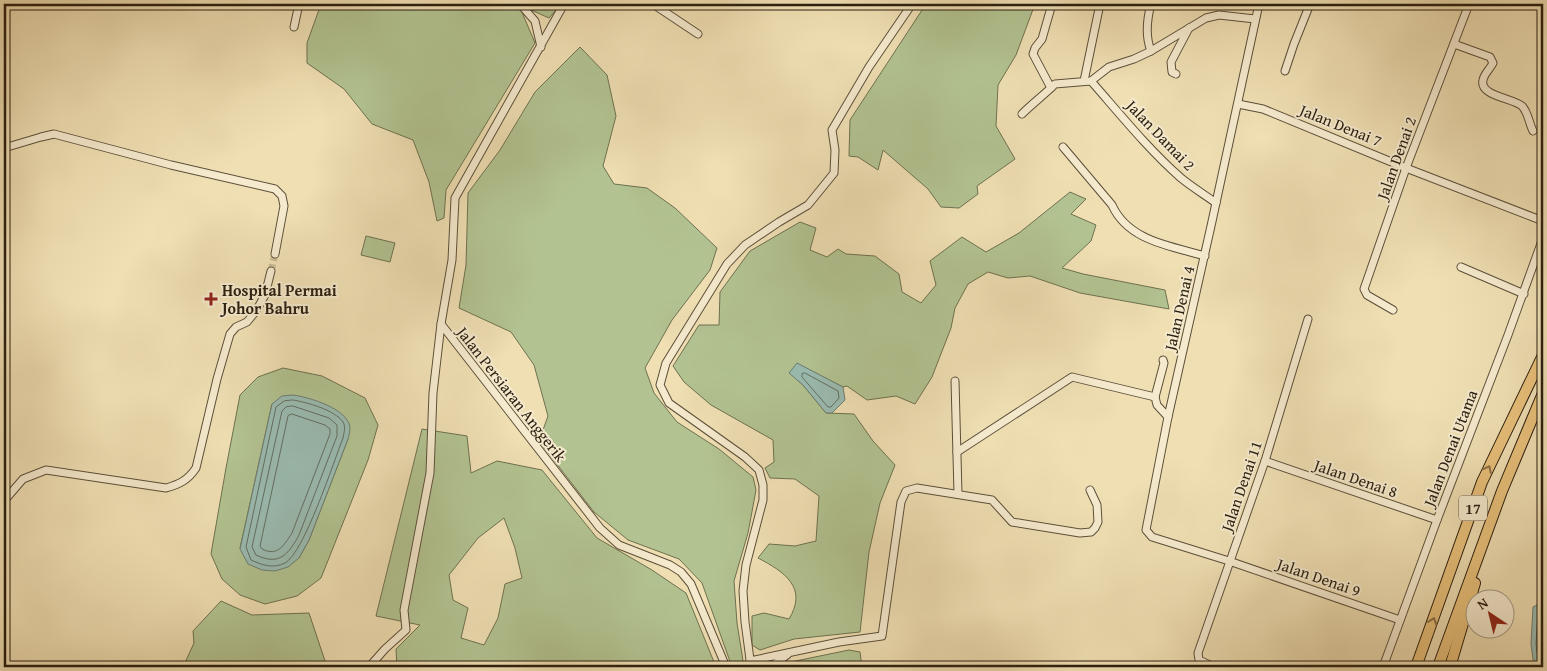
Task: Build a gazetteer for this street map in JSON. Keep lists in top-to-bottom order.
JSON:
{
  "streets": {
    "highway": ["17"],
    "street": [
      "Jalan Denai 7",
      "Jalan Damai 2",
      "Jalan Denai 2",
      "Jalan Denai 4",
      "Jalan Persiaran Anggerik",
      "Jalan Denai Utama",
      "Jalan Denai 8",
      "Jalan Denai 11",
      "Jalan Denai 9"
    ]
  },
  "crossings": [
    ["Jalan Denai 7", "Jalan Denai 2"],
    ["Jalan Denai 7", "Jalan Denai 4"],
    ["Jalan Damai 2", "Jalan Denai 4"],
    ["Jalan Denai 4", "Jalan Denai 11"],
    ["Jalan Denai 4", "Jalan Denai 9"],
    ["Jalan Denai Utama", "Jalan Denai 8"],
    ["Jalan Denai Utama", "Jalan Denai 9"],
    ["Jalan Denai 8", "Jalan Denai 11"],
    ["Jalan Denai 11", "Jalan Denai 9"]
  ],
  "places": {
    "health": ["Hospital Permai Johor Bahru"]
  },
  "north": "top left"
}
